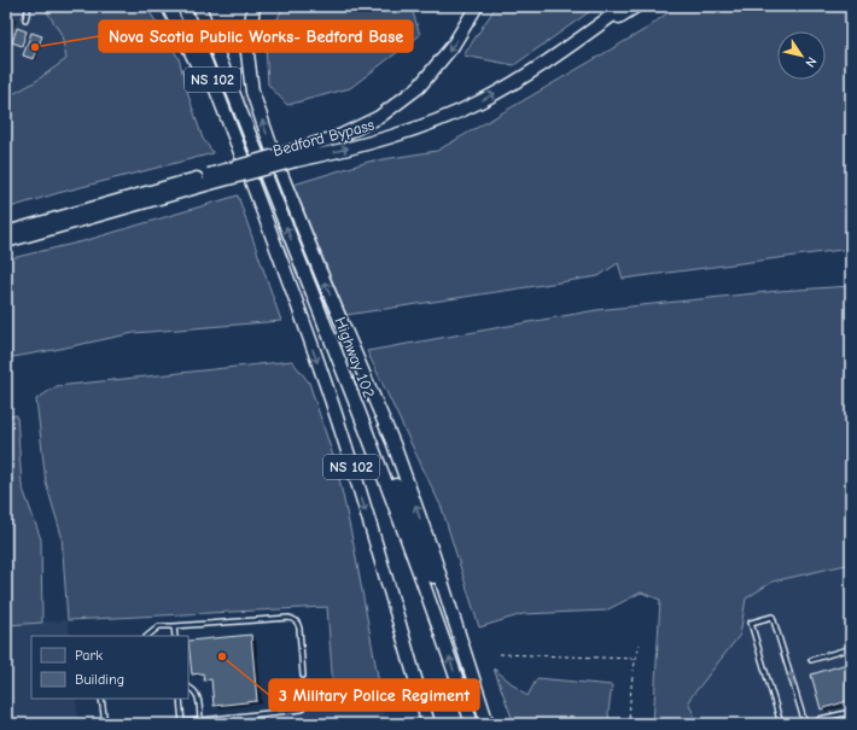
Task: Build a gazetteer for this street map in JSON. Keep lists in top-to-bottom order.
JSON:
{
  "streets": {
    "highway": ["NS 102", "Bedford Bypass", "Highway 102"]
  },
  "places": ["Nova Scotia Public Works- Bedford Base", "3 Military Police Regiment"],
  "legend": ["Park", "Building"],
  "north": "bottom right"
}
